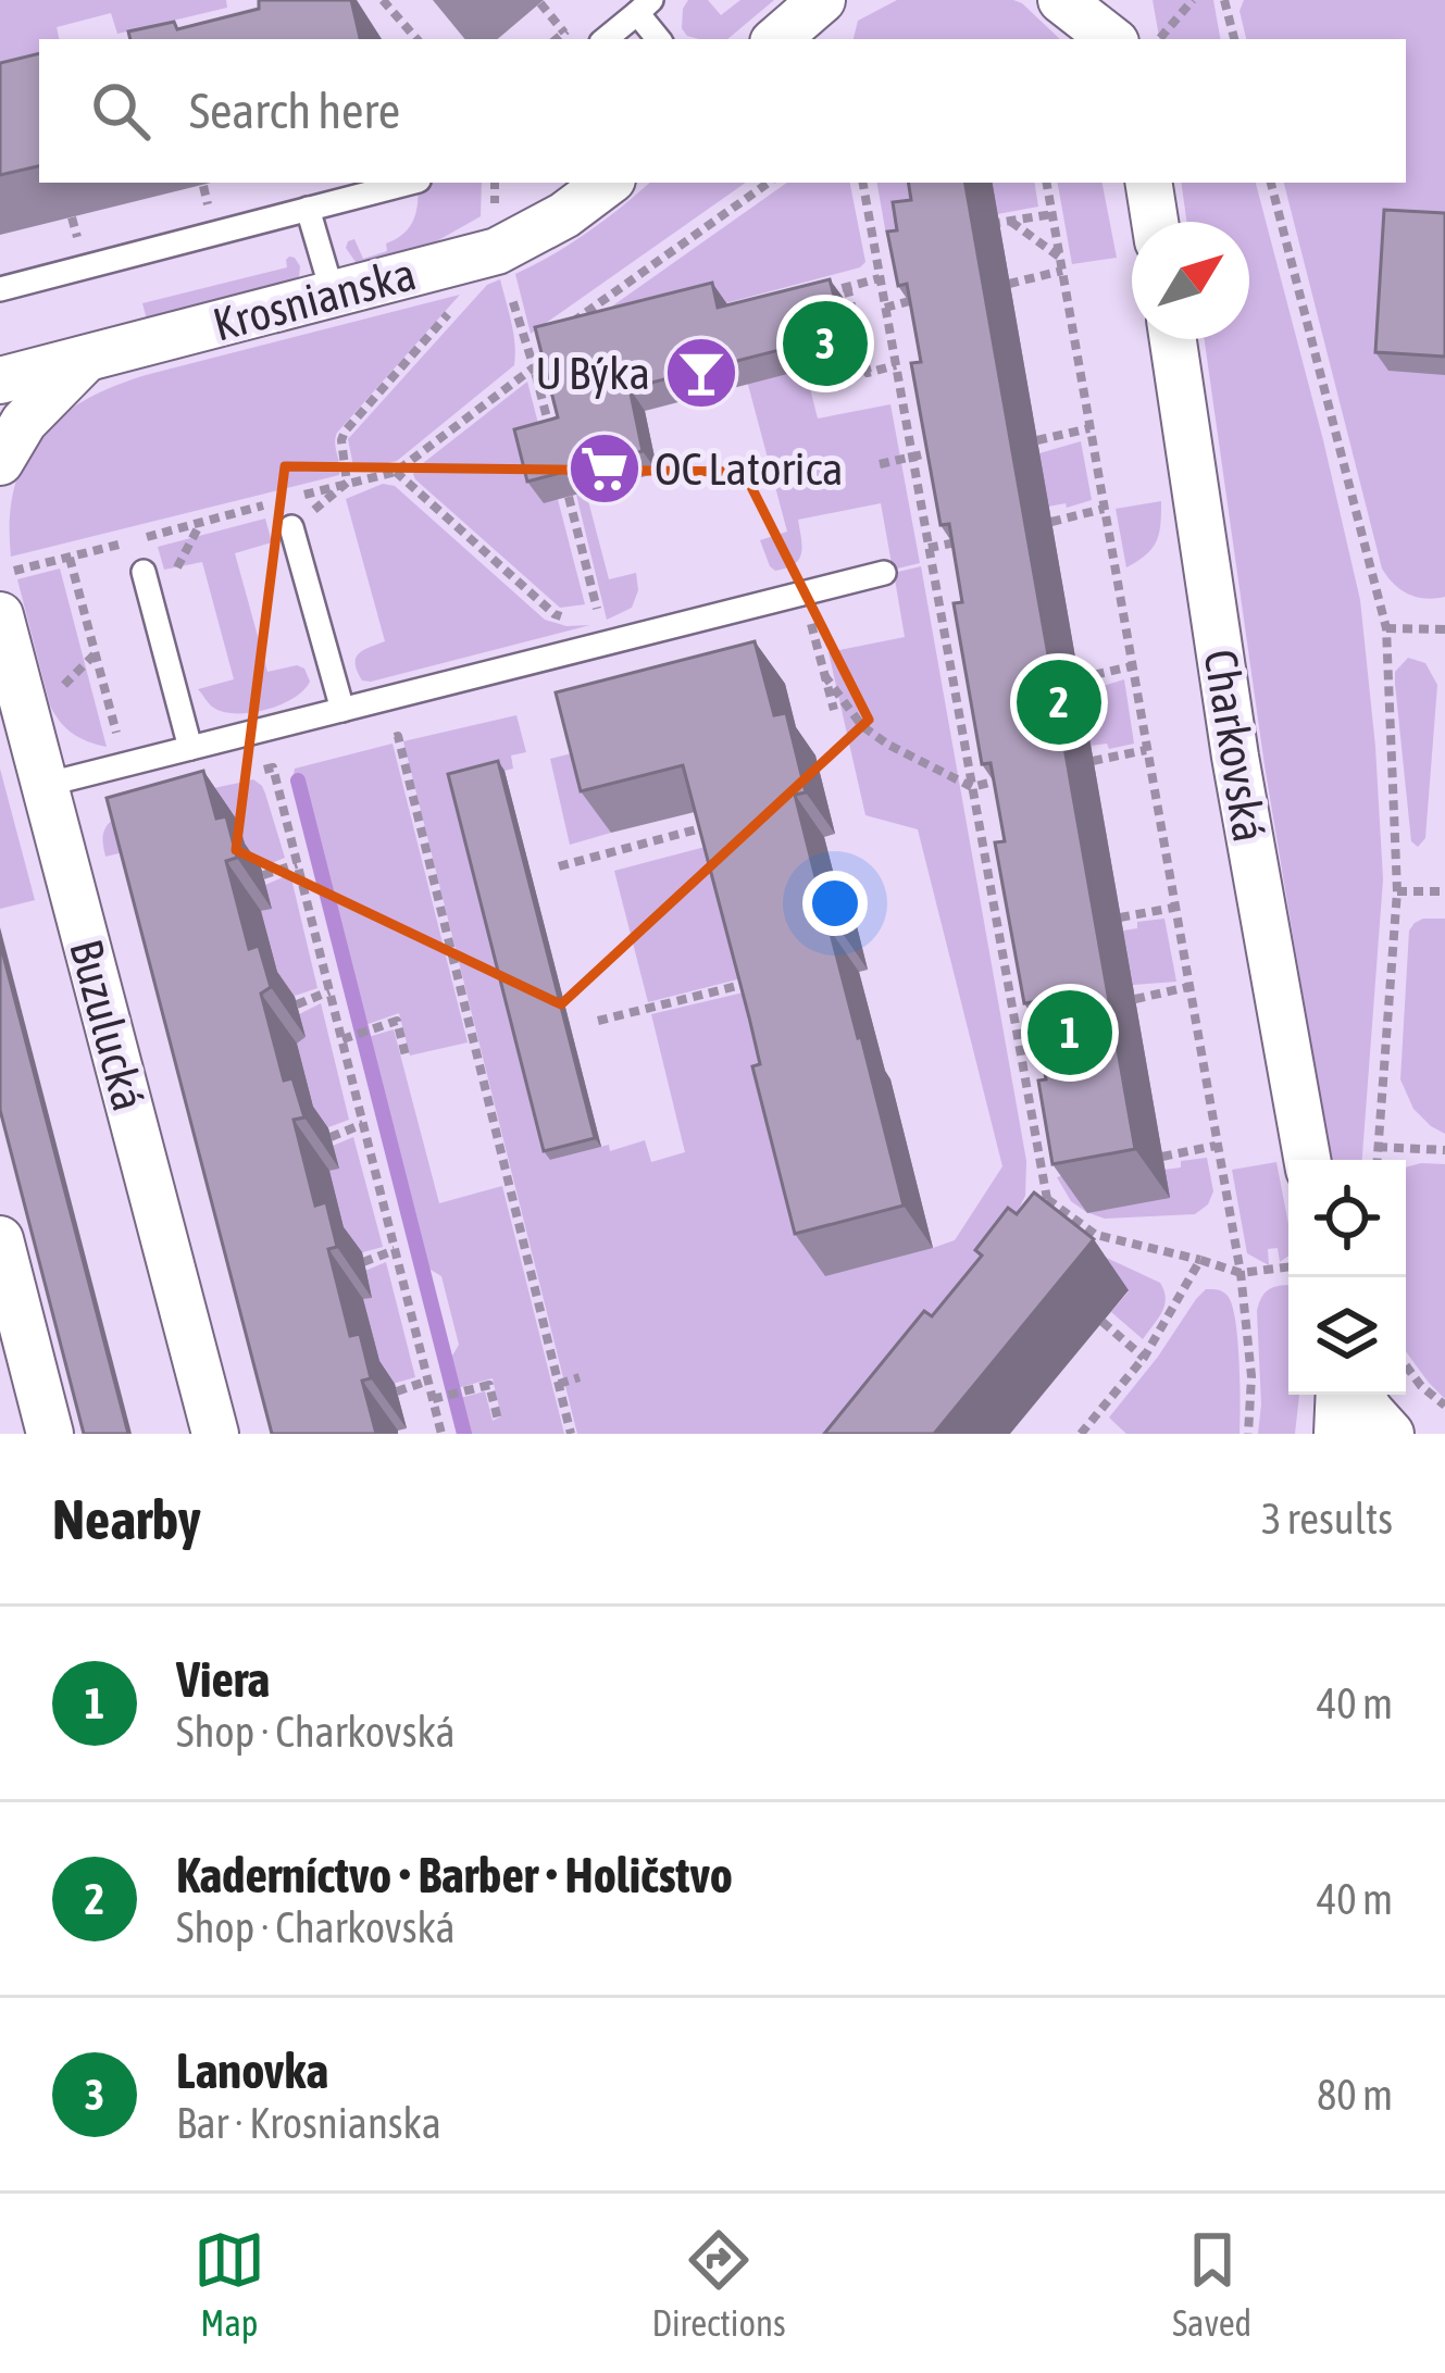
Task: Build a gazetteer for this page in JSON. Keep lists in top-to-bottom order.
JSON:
{
  "streets": {
    "street": ["Krosnianska", "Charkovská", "Buzulucká"]
  },
  "places": {
    "bar": ["U Býka"],
    "supermarket": ["OC Latorica"]
  },
  "north": "top right",
  "page": {
    "search": "Search here",
    "pins": ["3", "2", "1"],
    "heading": ["Nearby", "3 results"],
    "list": [
      {
        "mark": "1",
        "name": "Viera",
        "note": "Shop · Charkovská",
        "value": "40 m"
      },
      {
        "mark": "2",
        "name": "Kaderníctvo • Barber • Holičstvo",
        "note": "Shop · Charkovská",
        "value": "40 m"
      },
      {
        "mark": "3",
        "name": "Lanovka",
        "note": "Bar · Krosnianska",
        "value": "80 m"
      }
    ],
    "nav": ["Map", "Directions", "Saved"]
  }
}
